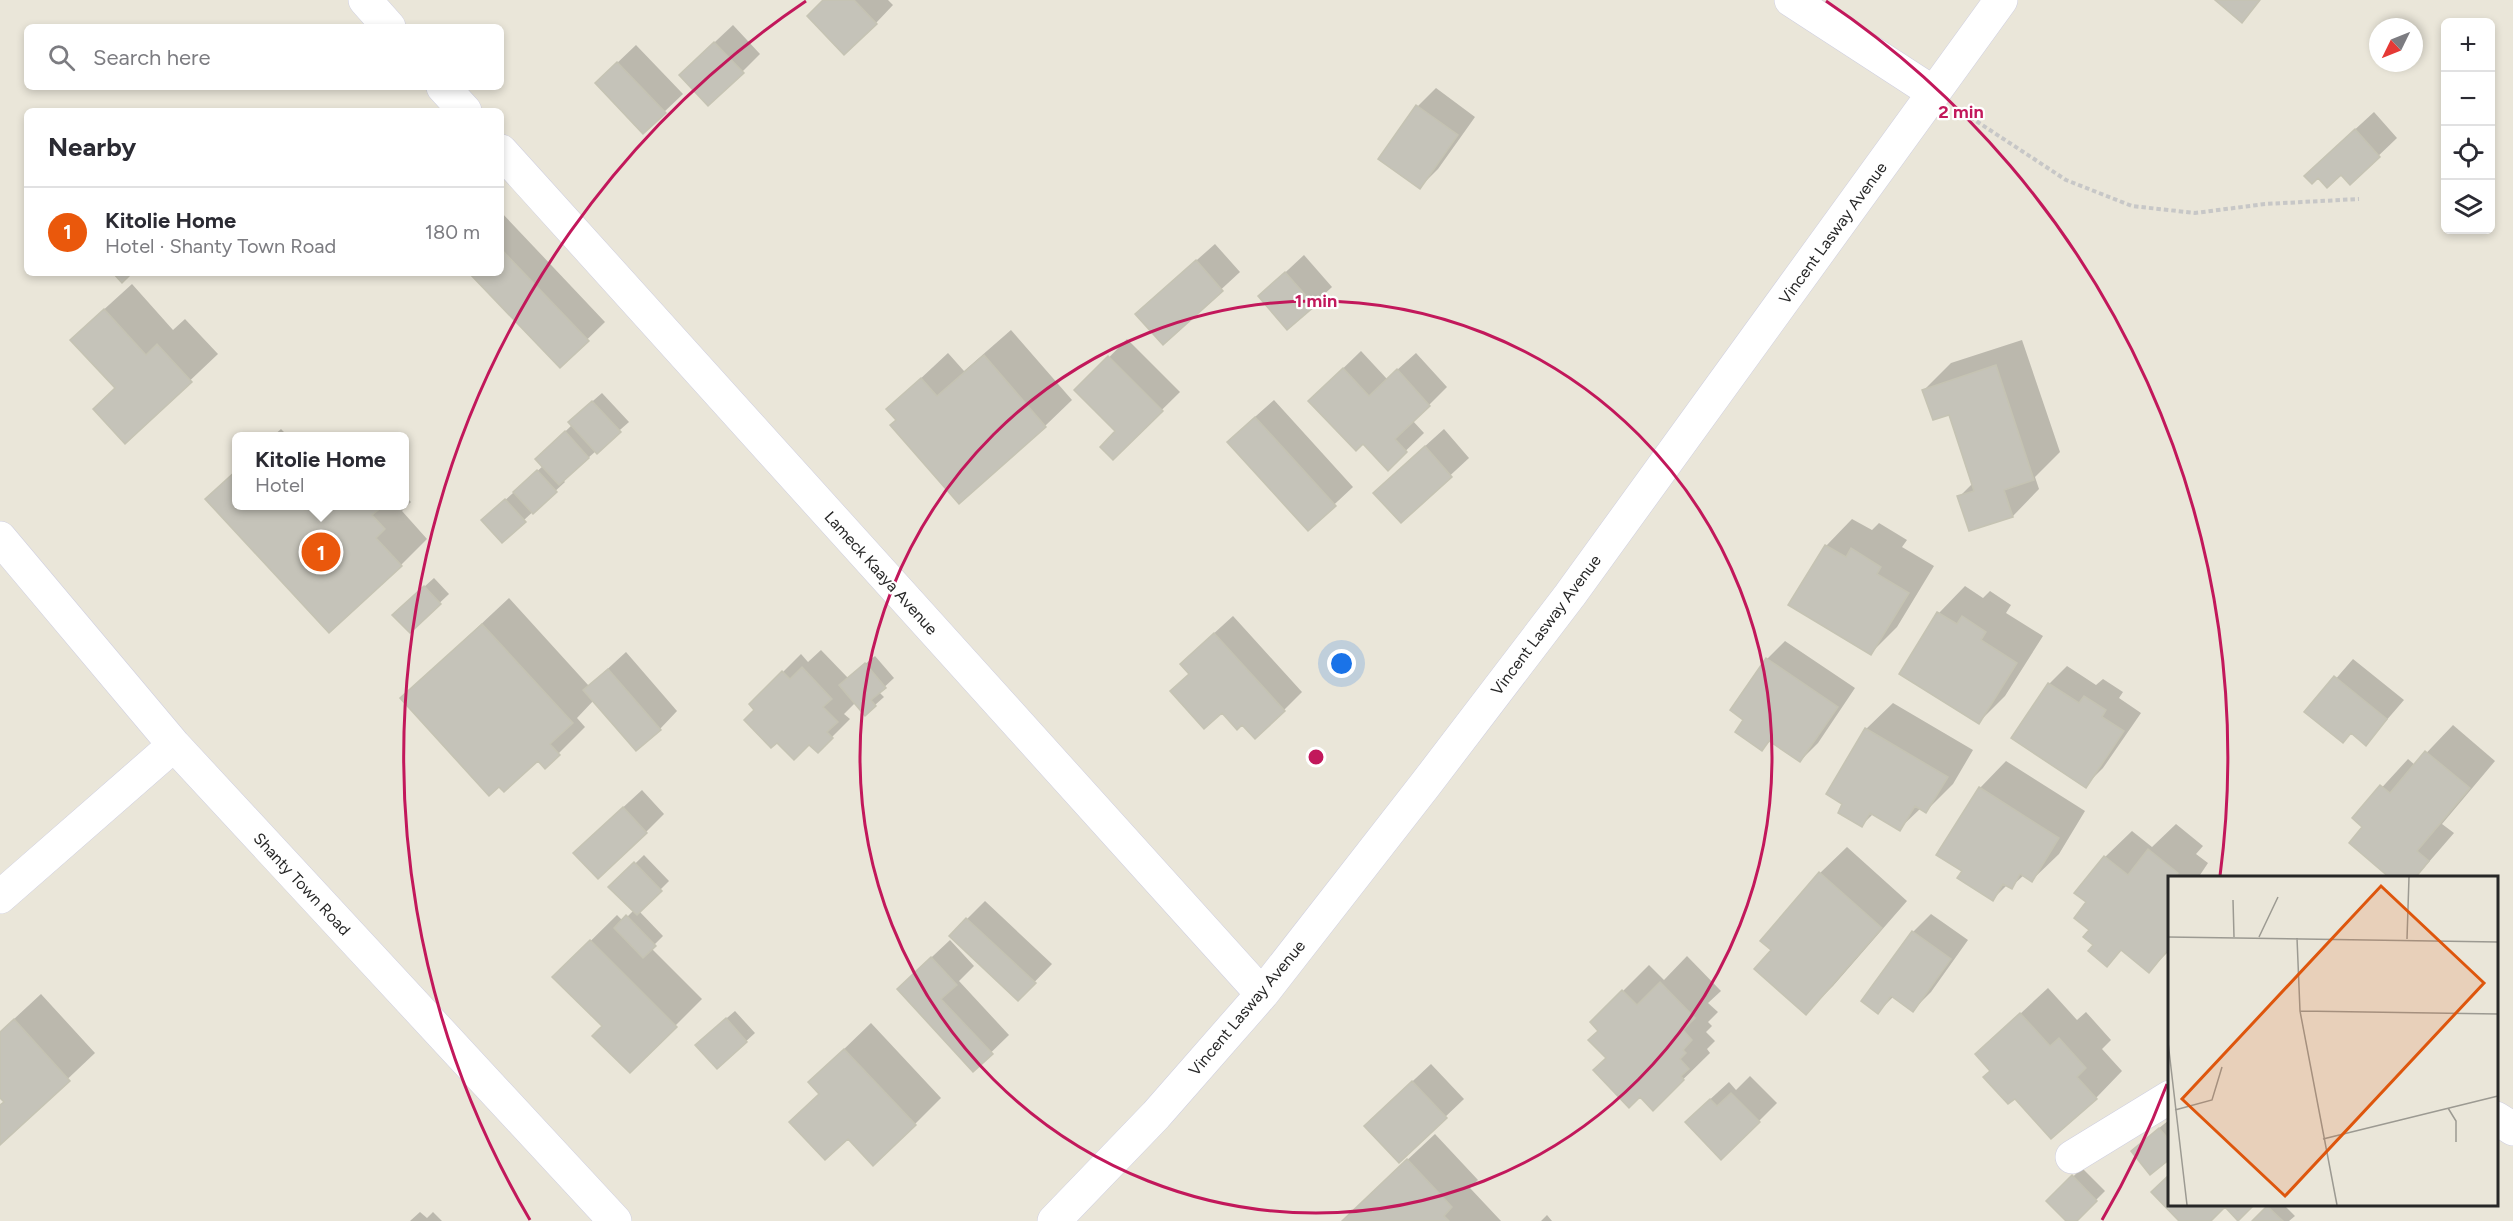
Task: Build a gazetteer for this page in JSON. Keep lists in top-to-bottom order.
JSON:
{
  "streets": {
    "street": ["Vincent Lasway Avenue", "Lameck Kaaya Avenue", "Shanty Town Road"]
  },
  "crossings": [
    ["Vincent Lasway Avenue", "Lameck Kaaya Avenue"]
  ],
  "north": "bottom left",
  "page": {
    "map_buttons": ["+", "−"],
    "search": "Search here",
    "heading": "Nearby",
    "list": [
      {
        "mark": "1",
        "name": "Kitolie Home",
        "note": "Hotel · Shanty Town Road",
        "value": "180 m"
      }
    ],
    "popup": ["Kitolie Home", "Hotel"],
    "pins": "1"
  },
  "rings": ["2 min", "1 min"]
}
